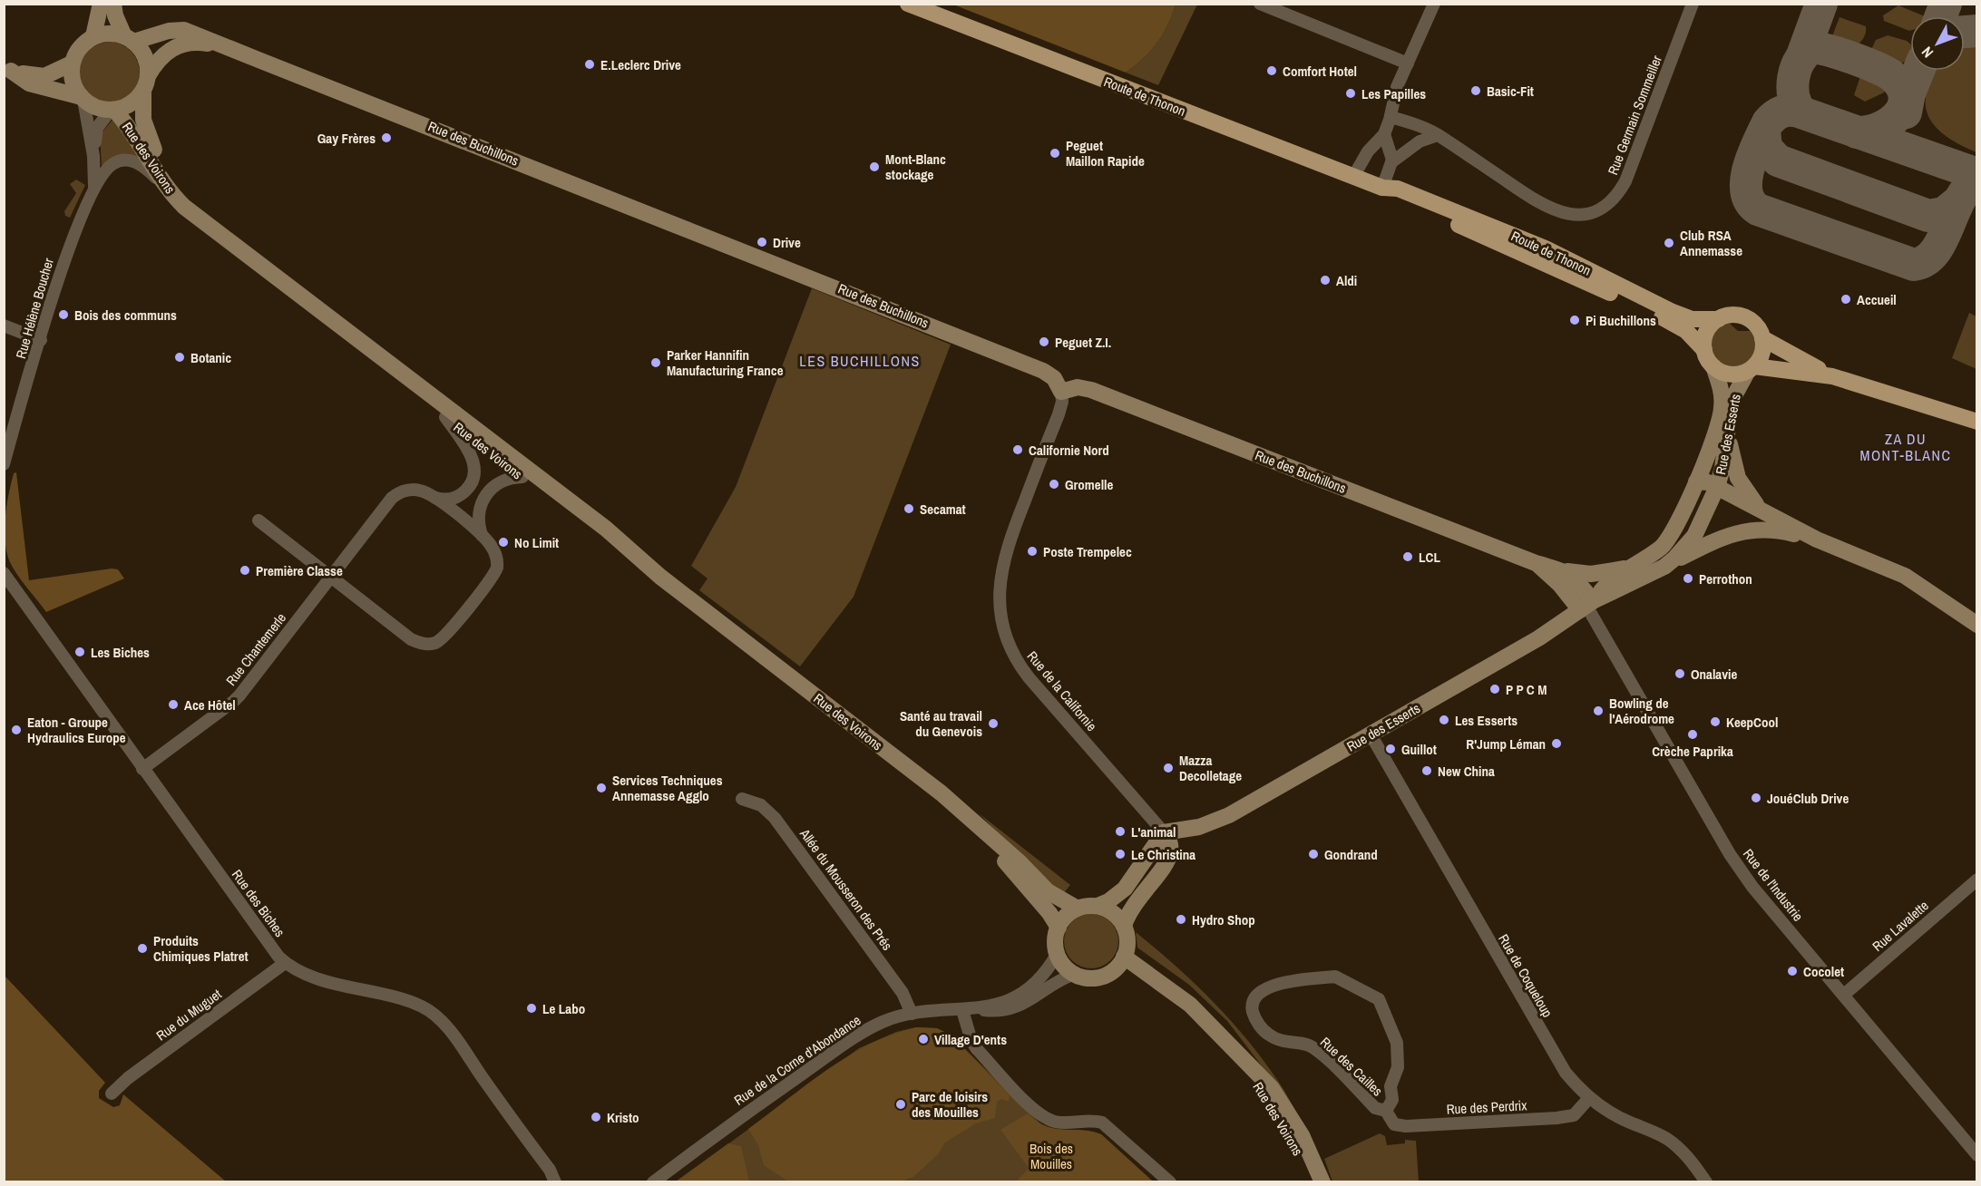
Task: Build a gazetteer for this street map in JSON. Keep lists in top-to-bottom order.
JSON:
{
  "streets": {
    "main road": ["Route de Thonon"],
    "street": [
      "Rue Germain Sommeiller",
      "Rue des Buchillons",
      "Rue des Voirons",
      "Rue Hélène Boucher",
      "Rue des Esserts",
      "Rue Chantemerle",
      "Rue de la Californie",
      "Rue de l'Industrie",
      "Allée du Mousseron des Prés",
      "Rue des Biches",
      "Rue Lavalette",
      "Rue de Coqueloup",
      "Rue du Muguet",
      "Rue de la Corne d'Abondance",
      "Rue des Cailles",
      "Rue des Perdrix"
    ]
  },
  "crossings": [
    ["Route de Thonon", "Rue des Esserts"],
    ["Rue des Buchillons", "Rue des Voirons"],
    ["Rue des Buchillons", "Rue Hélène Boucher"],
    ["Rue des Buchillons", "Rue des Esserts"],
    ["Rue des Buchillons", "Rue de la Californie"],
    ["Rue des Buchillons", "Rue de l'Industrie"],
    ["Rue des Voirons", "Rue Hélène Boucher"],
    ["Rue des Voirons", "Rue Chantemerle"],
    ["Rue des Voirons", "Rue de la Corne d'Abondance"],
    ["Rue des Esserts", "Rue de la Californie"],
    ["Rue des Esserts", "Rue de l'Industrie"],
    ["Rue des Esserts", "Rue de Coqueloup"],
    ["Rue Chantemerle", "Rue des Biches"],
    ["Rue de l'Industrie", "Rue Lavalette"],
    ["Allée du Mousseron des Prés", "Rue de la Corne d'Abondance"],
    ["Rue des Biches", "Rue du Muguet"],
    ["Rue de Coqueloup", "Rue des Perdrix"],
    ["Rue des Cailles", "Rue des Perdrix"]
  ],
  "districts": ["LES BUCHILLONS", "ZA DU MONT-BLANC"],
  "parks": ["Bois des Mouilles"],
  "places": [
    "E.Leclerc Drive",
    "Comfort Hotel",
    "Basic-Fit",
    "Les Papilles",
    "Gay Frères",
    "Peguet Maillon Rapide",
    "Mont-Blanc stockage",
    "Drive",
    "Club RSA Annemasse",
    "Aldi",
    "Accueil",
    "Bois des communs",
    "Pi Buchillons",
    "Peguet Z.I.",
    "Botanic",
    "Parker Hannifin Manufacturing France",
    "Californie Nord",
    "Gromelle",
    "Secamat",
    "No Limit",
    "Poste Trempelec",
    "LCL",
    "Première Classe",
    "Perrothon",
    "Les Biches",
    "Onalavie",
    "P P C M",
    "Ace Hôtel",
    "Bowling de l'Aérodrome",
    "Les Esserts",
    "KeepCool",
    "Santé au travail du Genevois",
    "Eaton - Groupe Hydraulics Europe",
    "Crèche Paprika",
    "R'Jump Léman",
    "Guillot",
    "Mazza Decolletage",
    "New China",
    "Services Techniques Annemasse Agglo",
    "JouéClub Drive",
    "L'animal",
    "Le Christina",
    "Gondrand",
    "Hydro Shop",
    "Produits Chimiques Platret",
    "Cocolet",
    "Le Labo",
    "Village D'ents",
    "Parc de loisirs des Mouilles",
    "Kristo"
  ],
  "north": "bottom left"
}
